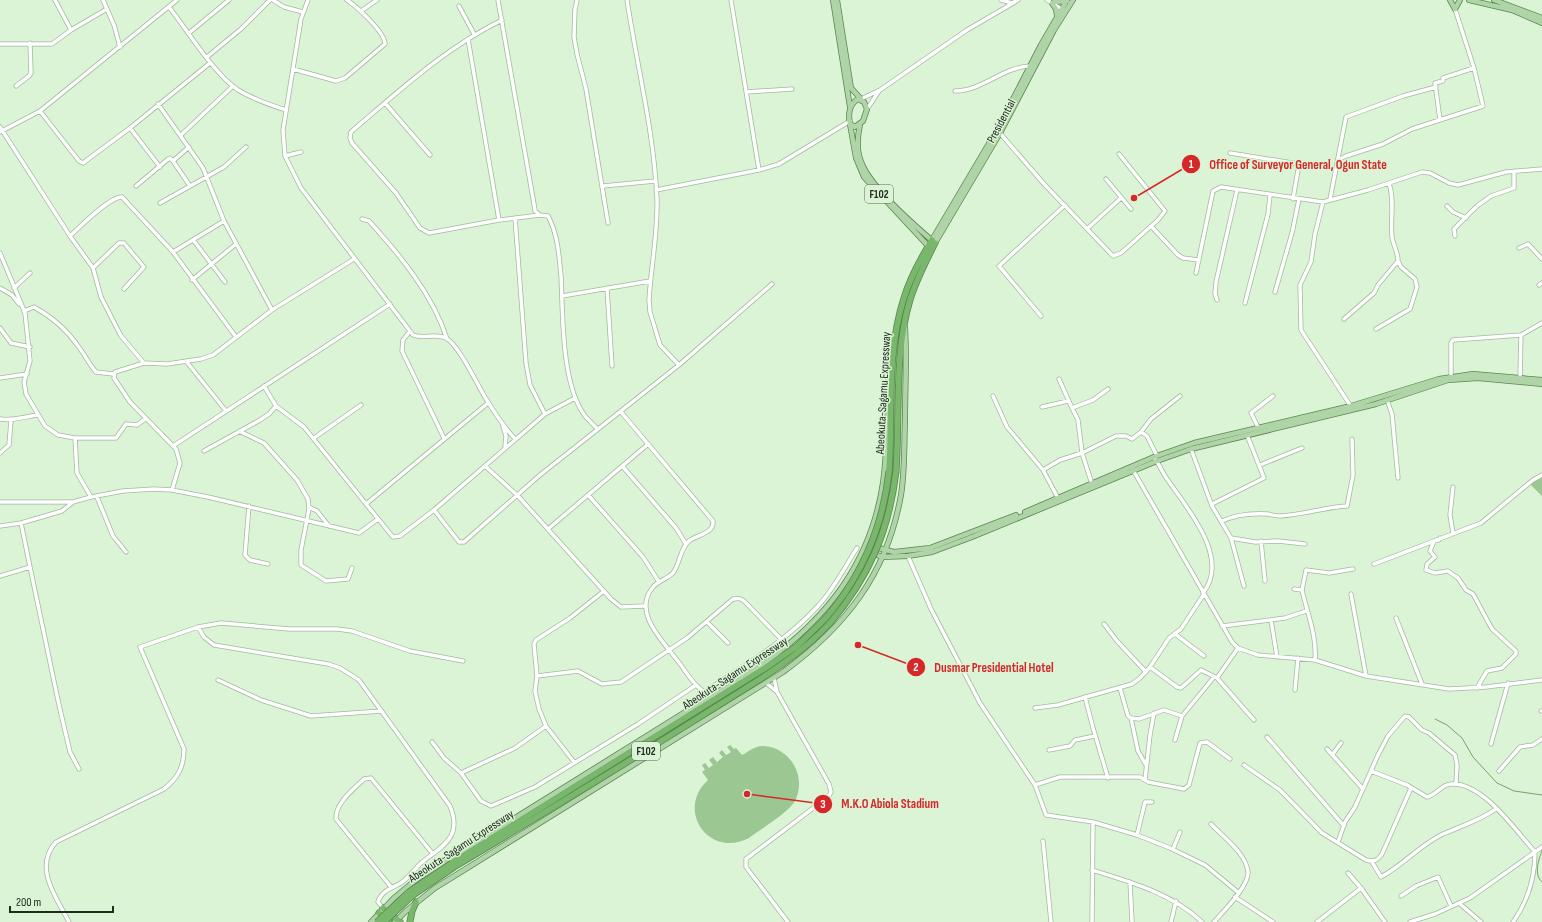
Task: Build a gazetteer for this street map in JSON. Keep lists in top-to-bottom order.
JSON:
{
  "streets": {
    "highway": ["F102", "Abeokuta-Sagamu Expressway"],
    "main road": ["Presidential"]
  },
  "crossings": [
    ["F102", "Abeokuta-Sagamu Expressway"]
  ],
  "places": ["Office of Surveyor General, Ogun State", "Dusmar Presidential Hotel", "M.K.O Abiola Stadium"],
  "scale_bar": "200 m"
}
